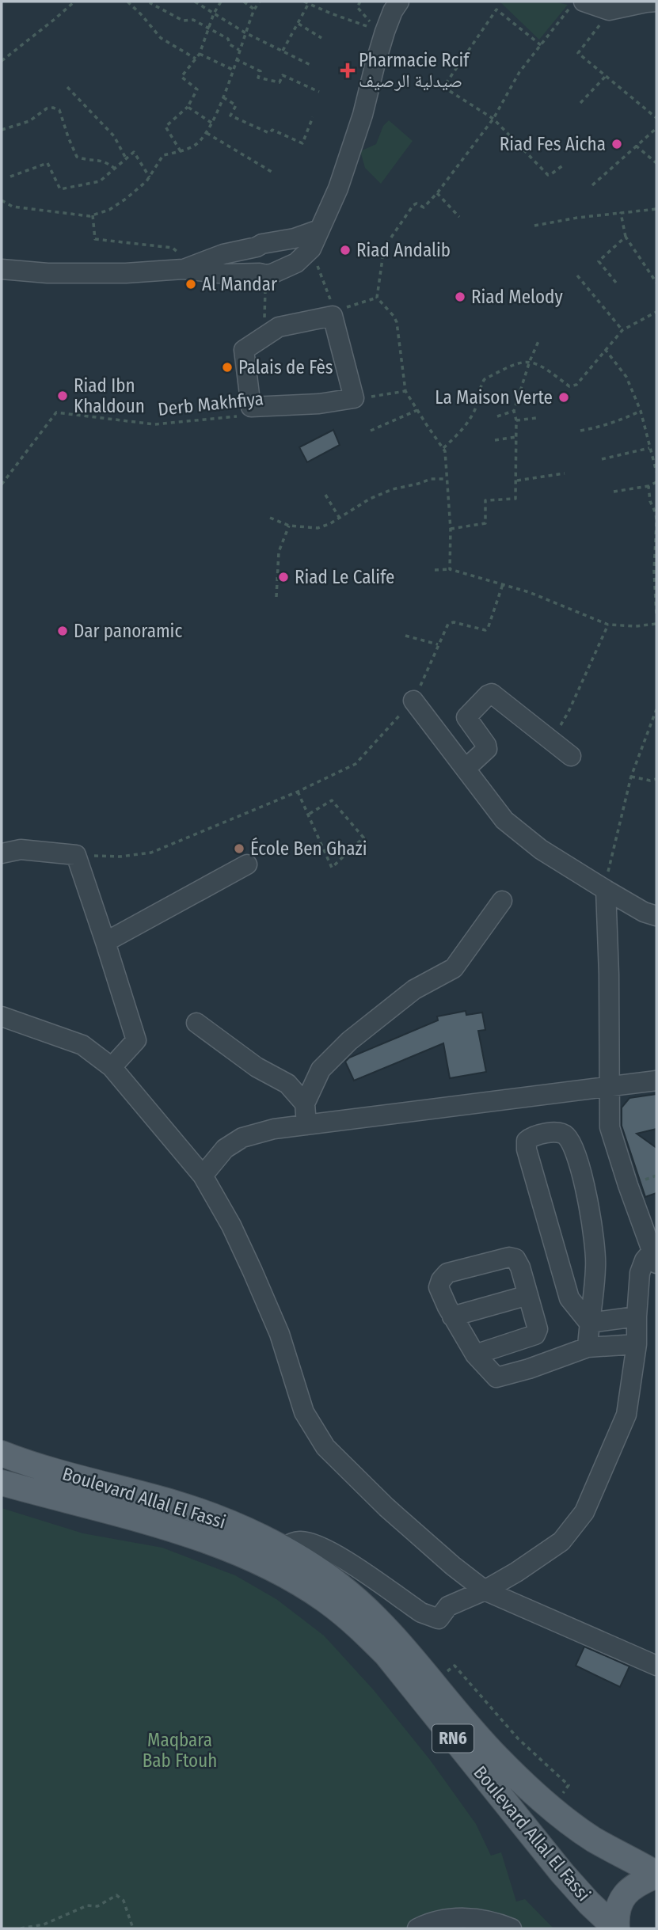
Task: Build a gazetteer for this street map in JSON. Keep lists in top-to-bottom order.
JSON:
{
  "streets": {
    "main road": ["Boulevard Allal El Fassi", "RN6"],
    "path": ["Derb Makhfiya"]
  },
  "parks": ["Maqbara Bab Ftouh"],
  "places": {
    "health": ["Pharmacie Rcif صيدلية الرصيف"],
    "other": [
      "Riad Fes Aicha",
      "Riad Andalib",
      "Al Mandar",
      "Riad Melody",
      "Palais de Fès",
      "Riad Ibn Khaldoun",
      "La Maison Verte",
      "Riad Le Calife",
      "Dar panoramic",
      "École Ben Ghazi"
    ]
  }
}
